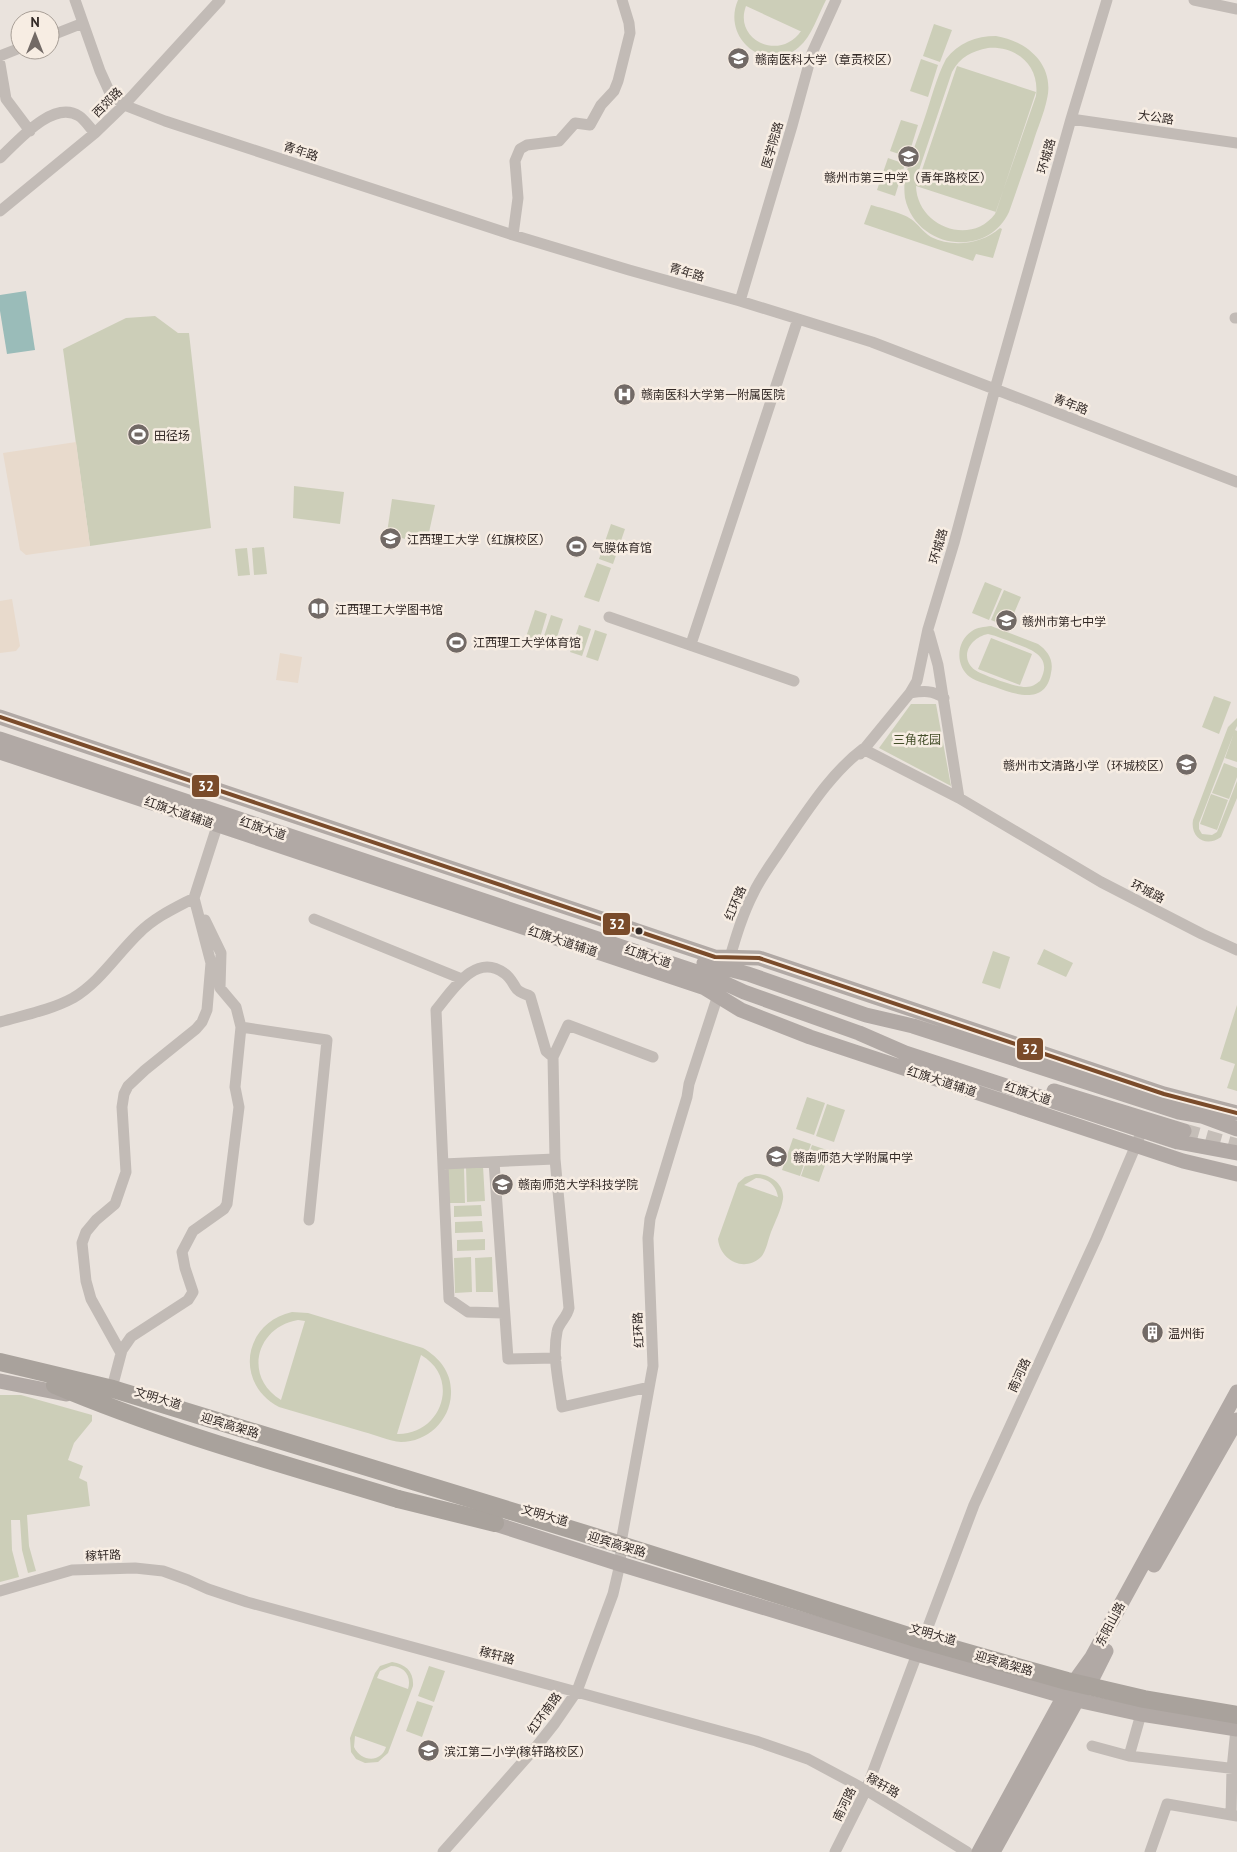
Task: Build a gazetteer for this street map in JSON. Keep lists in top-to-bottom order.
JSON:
{
  "streets": {
    "highway": ["迎宾高架路"],
    "main road": [
      "红旗大道辅道",
      "红旗大道",
      "文明大道",
      "东阳山路"
    ],
    "street": [
      "西郊路",
      "大公路",
      "医学院路",
      "青年路",
      "环城路",
      "红环路",
      "南河路",
      "稼轩路",
      "红环南路"
    ]
  },
  "crossings": [
    ["西郊路", "青年路"],
    ["大公路", "环城路"],
    ["医学院路", "青年路"],
    ["青年路", "环城路"],
    ["环城路", "红环路"],
    ["红旗大道辅道", "红旗大道"],
    ["红旗大道辅道", "红环路"],
    ["红旗大道辅道", "南河路"],
    ["红旗大道", "红环路"],
    ["红旗大道", "南河路"],
    ["红环路", "文明大道"],
    ["红环路", "迎宾高架路"],
    ["红环路", "红环南路"],
    ["南河路", "文明大道"],
    ["南河路", "稼轩路"],
    ["文明大道", "迎宾高架路"],
    ["文明大道", "东阳山路"],
    ["文明大道", "红环南路"],
    ["稼轩路", "红环南路"]
  ],
  "parks": ["三角花园"],
  "places": {
    "school or university": [
      "赣南医科大学（章贡校区）",
      "赣州市第三中学（青年路校区）",
      "江西理工大学（红旗校区）",
      "赣州市第七中学",
      "赣州市文清路小学（环城校区）",
      "赣南师范大学附属中学",
      "赣南师范大学科技学院",
      "滨江第二小学(稼轩路校区）"
    ],
    "hospital": ["赣南医科大学第一附属医院"],
    "sports": ["田径场", "气膜体育馆", "江西理工大学体育馆"],
    "library": ["江西理工大学图书馆"],
    "building": ["温州街"]
  },
  "lines": ["transit line 32"],
  "north": "top"
}
